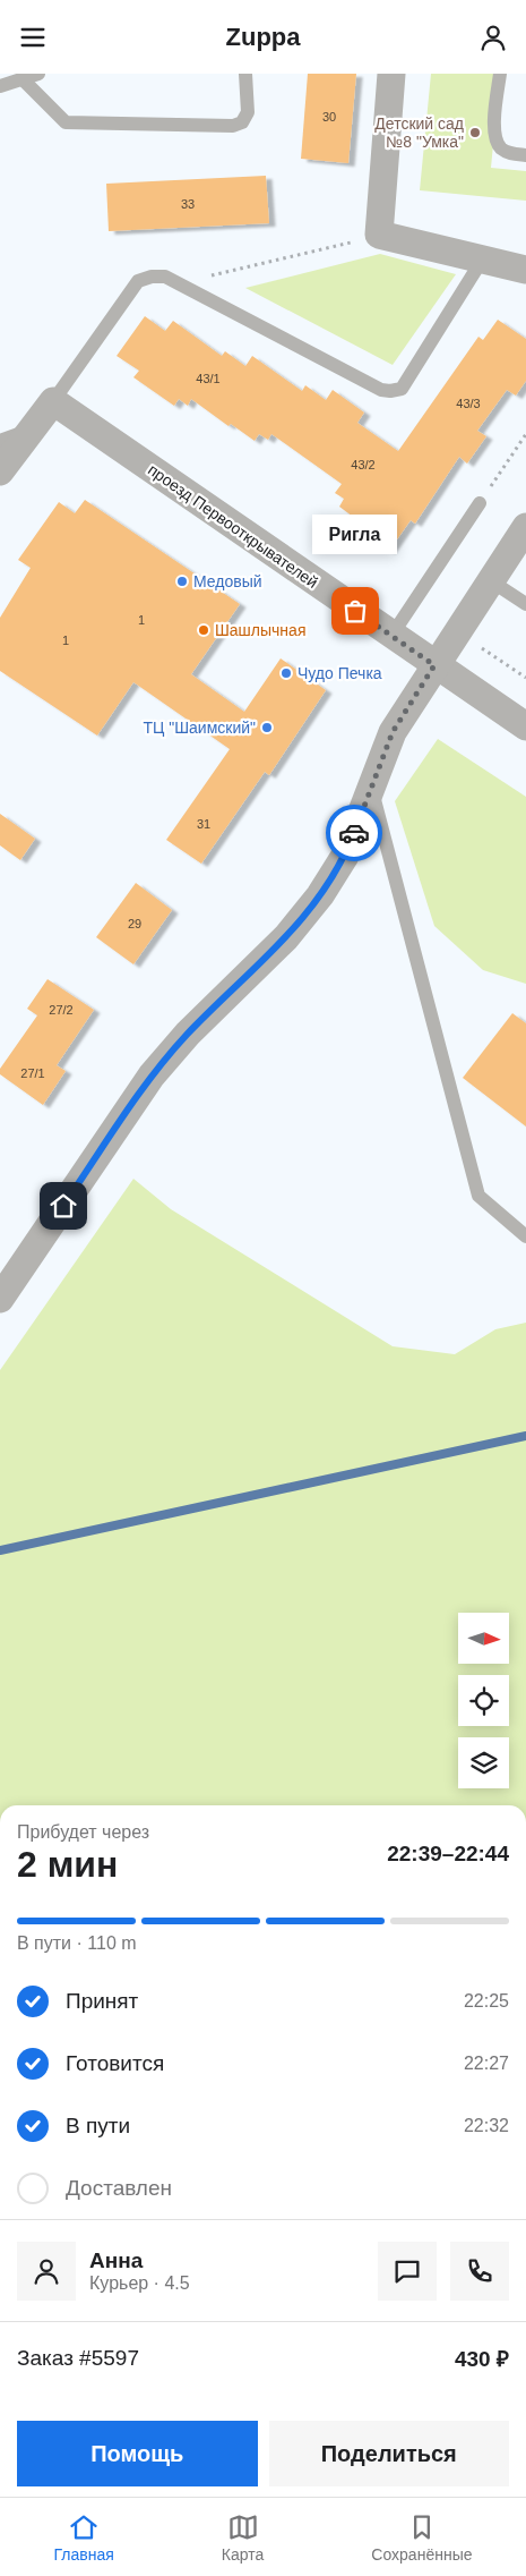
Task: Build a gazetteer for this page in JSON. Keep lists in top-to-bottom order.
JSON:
{
  "streets": {
    "street": ["проезд Первооткрывателей"]
  },
  "places": [
    "Детский сад №8 \"Умка\"",
    "Медовый",
    "Ригла",
    "Шашлычная",
    "Чудо Печка",
    "ТЦ \"Шаимский\""
  ],
  "house_numbers": [
    "30",
    "33",
    "43/1",
    "43/3",
    "43/2",
    "1",
    "1",
    "31",
    "29",
    "27/2",
    "27/1"
  ],
  "north": "right",
  "page": {
    "header": "Zuppa",
    "bubble": "Ригла",
    "heading": ["2 мин", "Прибудет через", "22:39–22:44"],
    "panel": [
      "Анна",
      "Курьер · 4.5",
      "Заказ #5597",
      "430 ₽"
    ],
    "bar": "В пути · 110 m",
    "list": [
      ["Принят", "22:25"],
      ["Готовится", "22:27"],
      ["В пути", "22:32"],
      "Доставлен"
    ],
    "buttons": ["Помощь", "Поделиться"],
    "tabs": ["Главная", "Карта", "Сохранённые"]
  }
}
